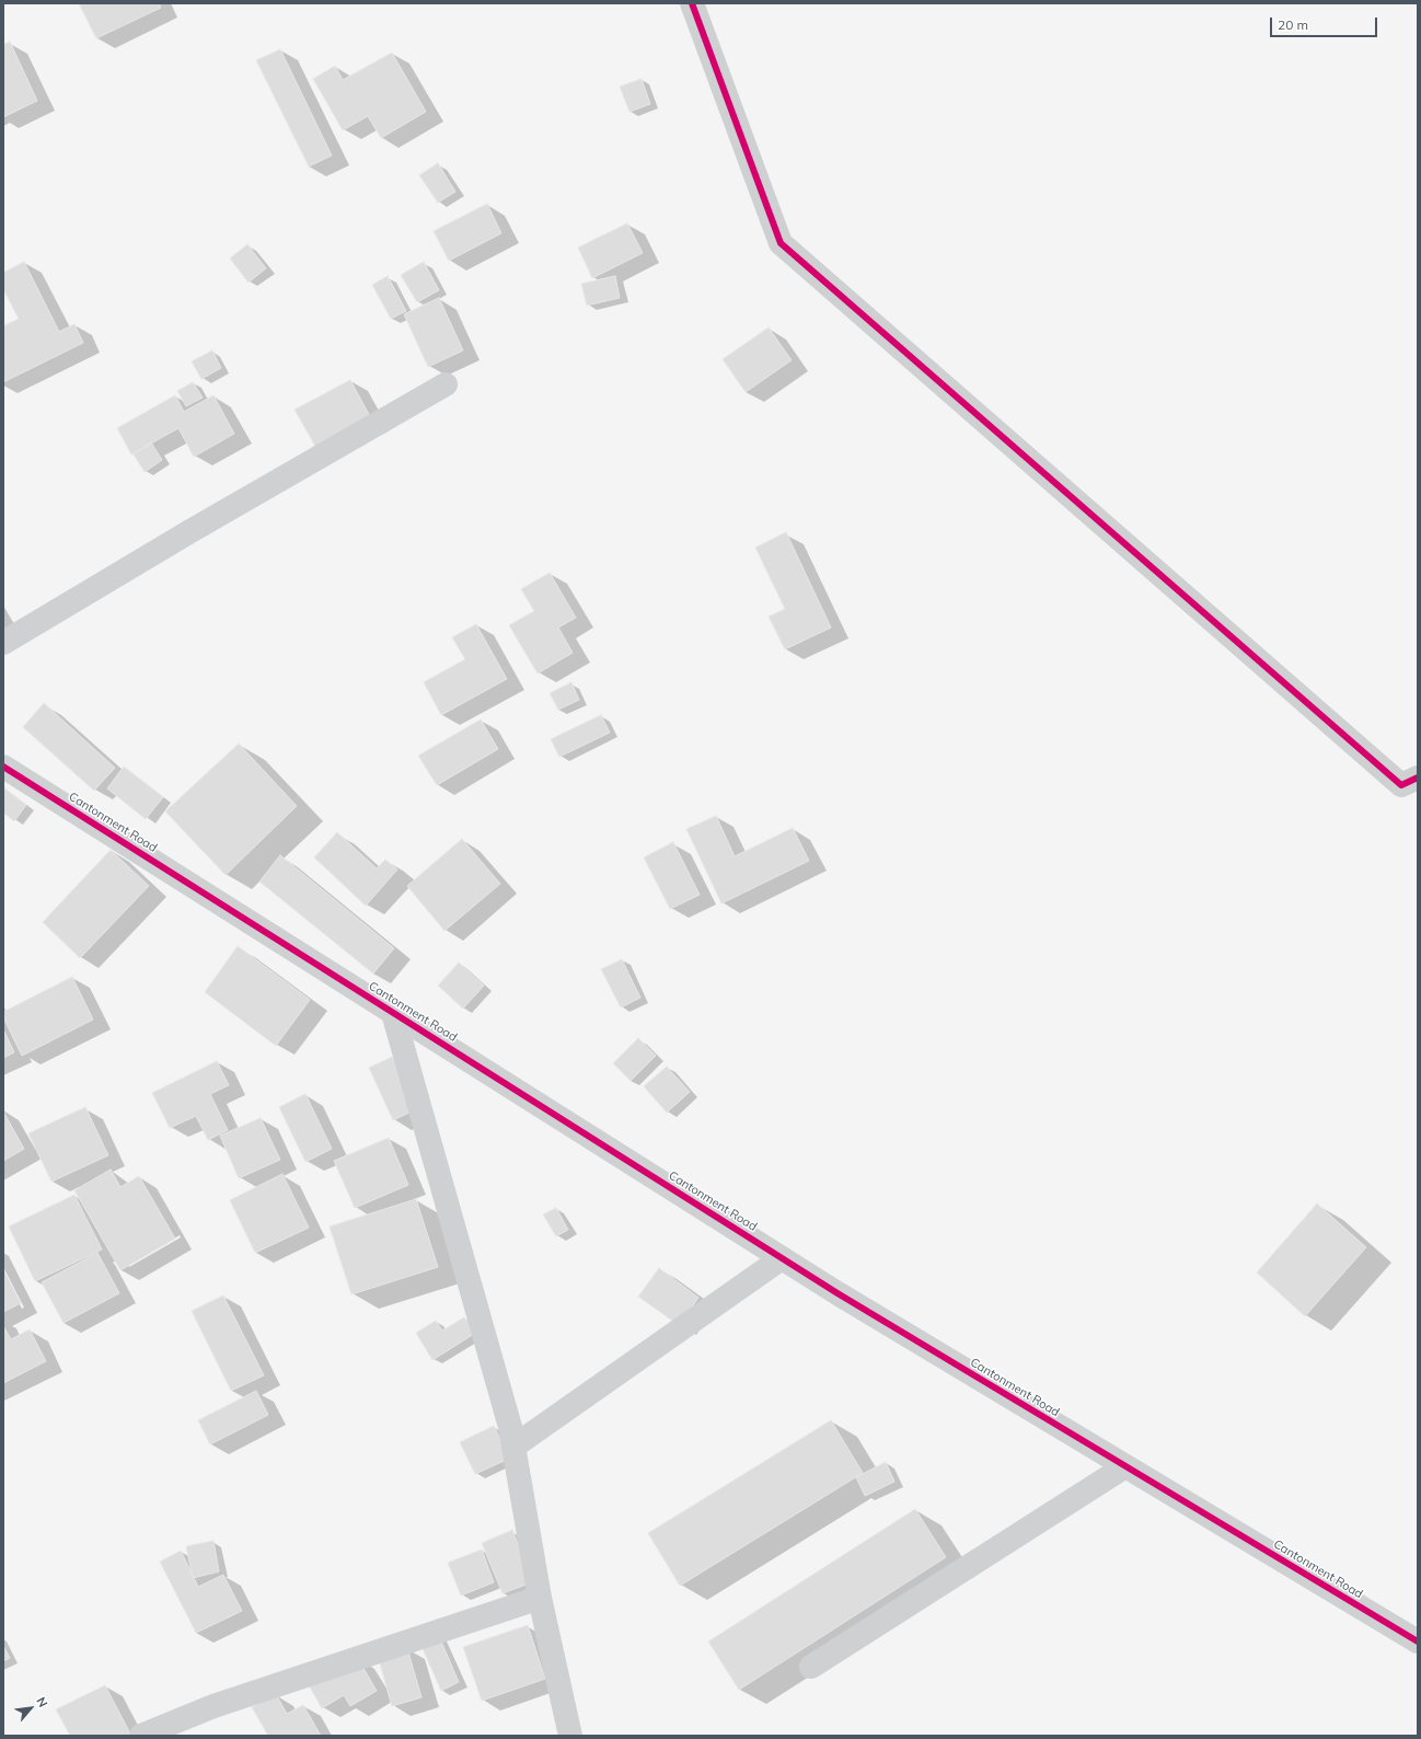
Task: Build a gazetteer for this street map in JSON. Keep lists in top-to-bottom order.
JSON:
{
  "streets": {
    "street": ["Cantonment Road"]
  },
  "scale_bar": "20 m",
  "north": "top right"
}
